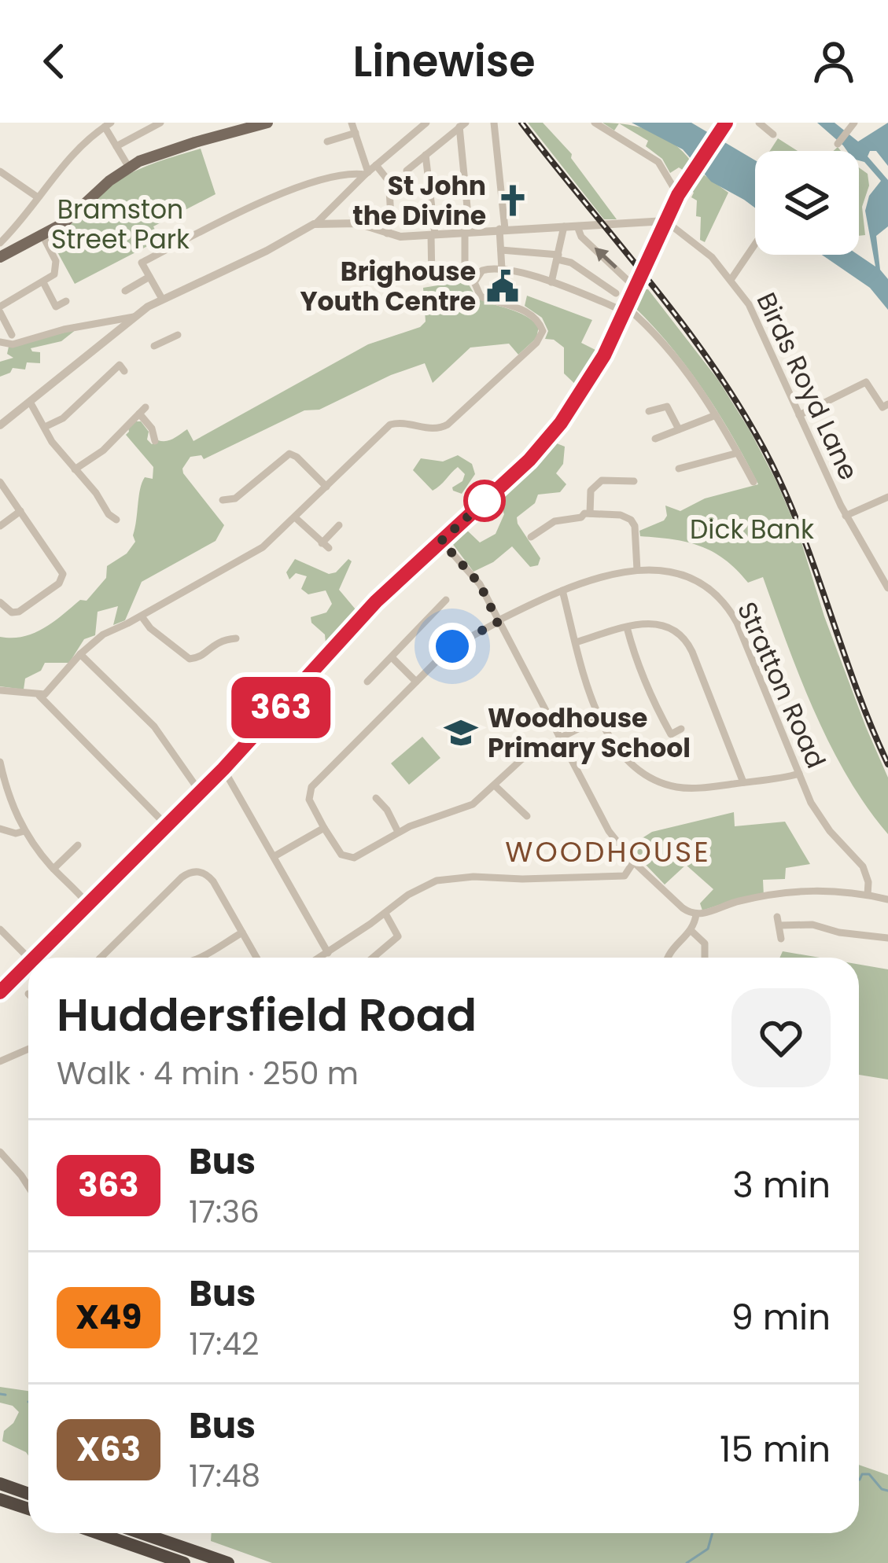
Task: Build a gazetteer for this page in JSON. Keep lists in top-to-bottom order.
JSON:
{
  "streets": {
    "street": ["Birds Royd Lane", "Stratton Road"]
  },
  "districts": ["WOODHOUSE"],
  "parks": ["Bramston Street Park", "Dick Bank"],
  "places": {
    "church": ["St John the Divine"],
    "public building": ["Brighouse Youth Centre"],
    "school or university": ["Woodhouse Primary School"]
  },
  "lines": ["bus line 363"],
  "page": {
    "header": "Linewise",
    "on_map": "363",
    "heading": ["Huddersfield Road", "Walk · 4 min · 250 m"],
    "list": [
      {
        "mark": "363",
        "name": "Bus",
        "note": "17:36",
        "value": "3 min"
      },
      {
        "mark": "X49",
        "name": "Bus",
        "note": "17:42",
        "value": "9 min"
      },
      {
        "mark": "X63",
        "name": "Bus",
        "note": "17:48",
        "value": "15 min"
      }
    ]
  }
}
